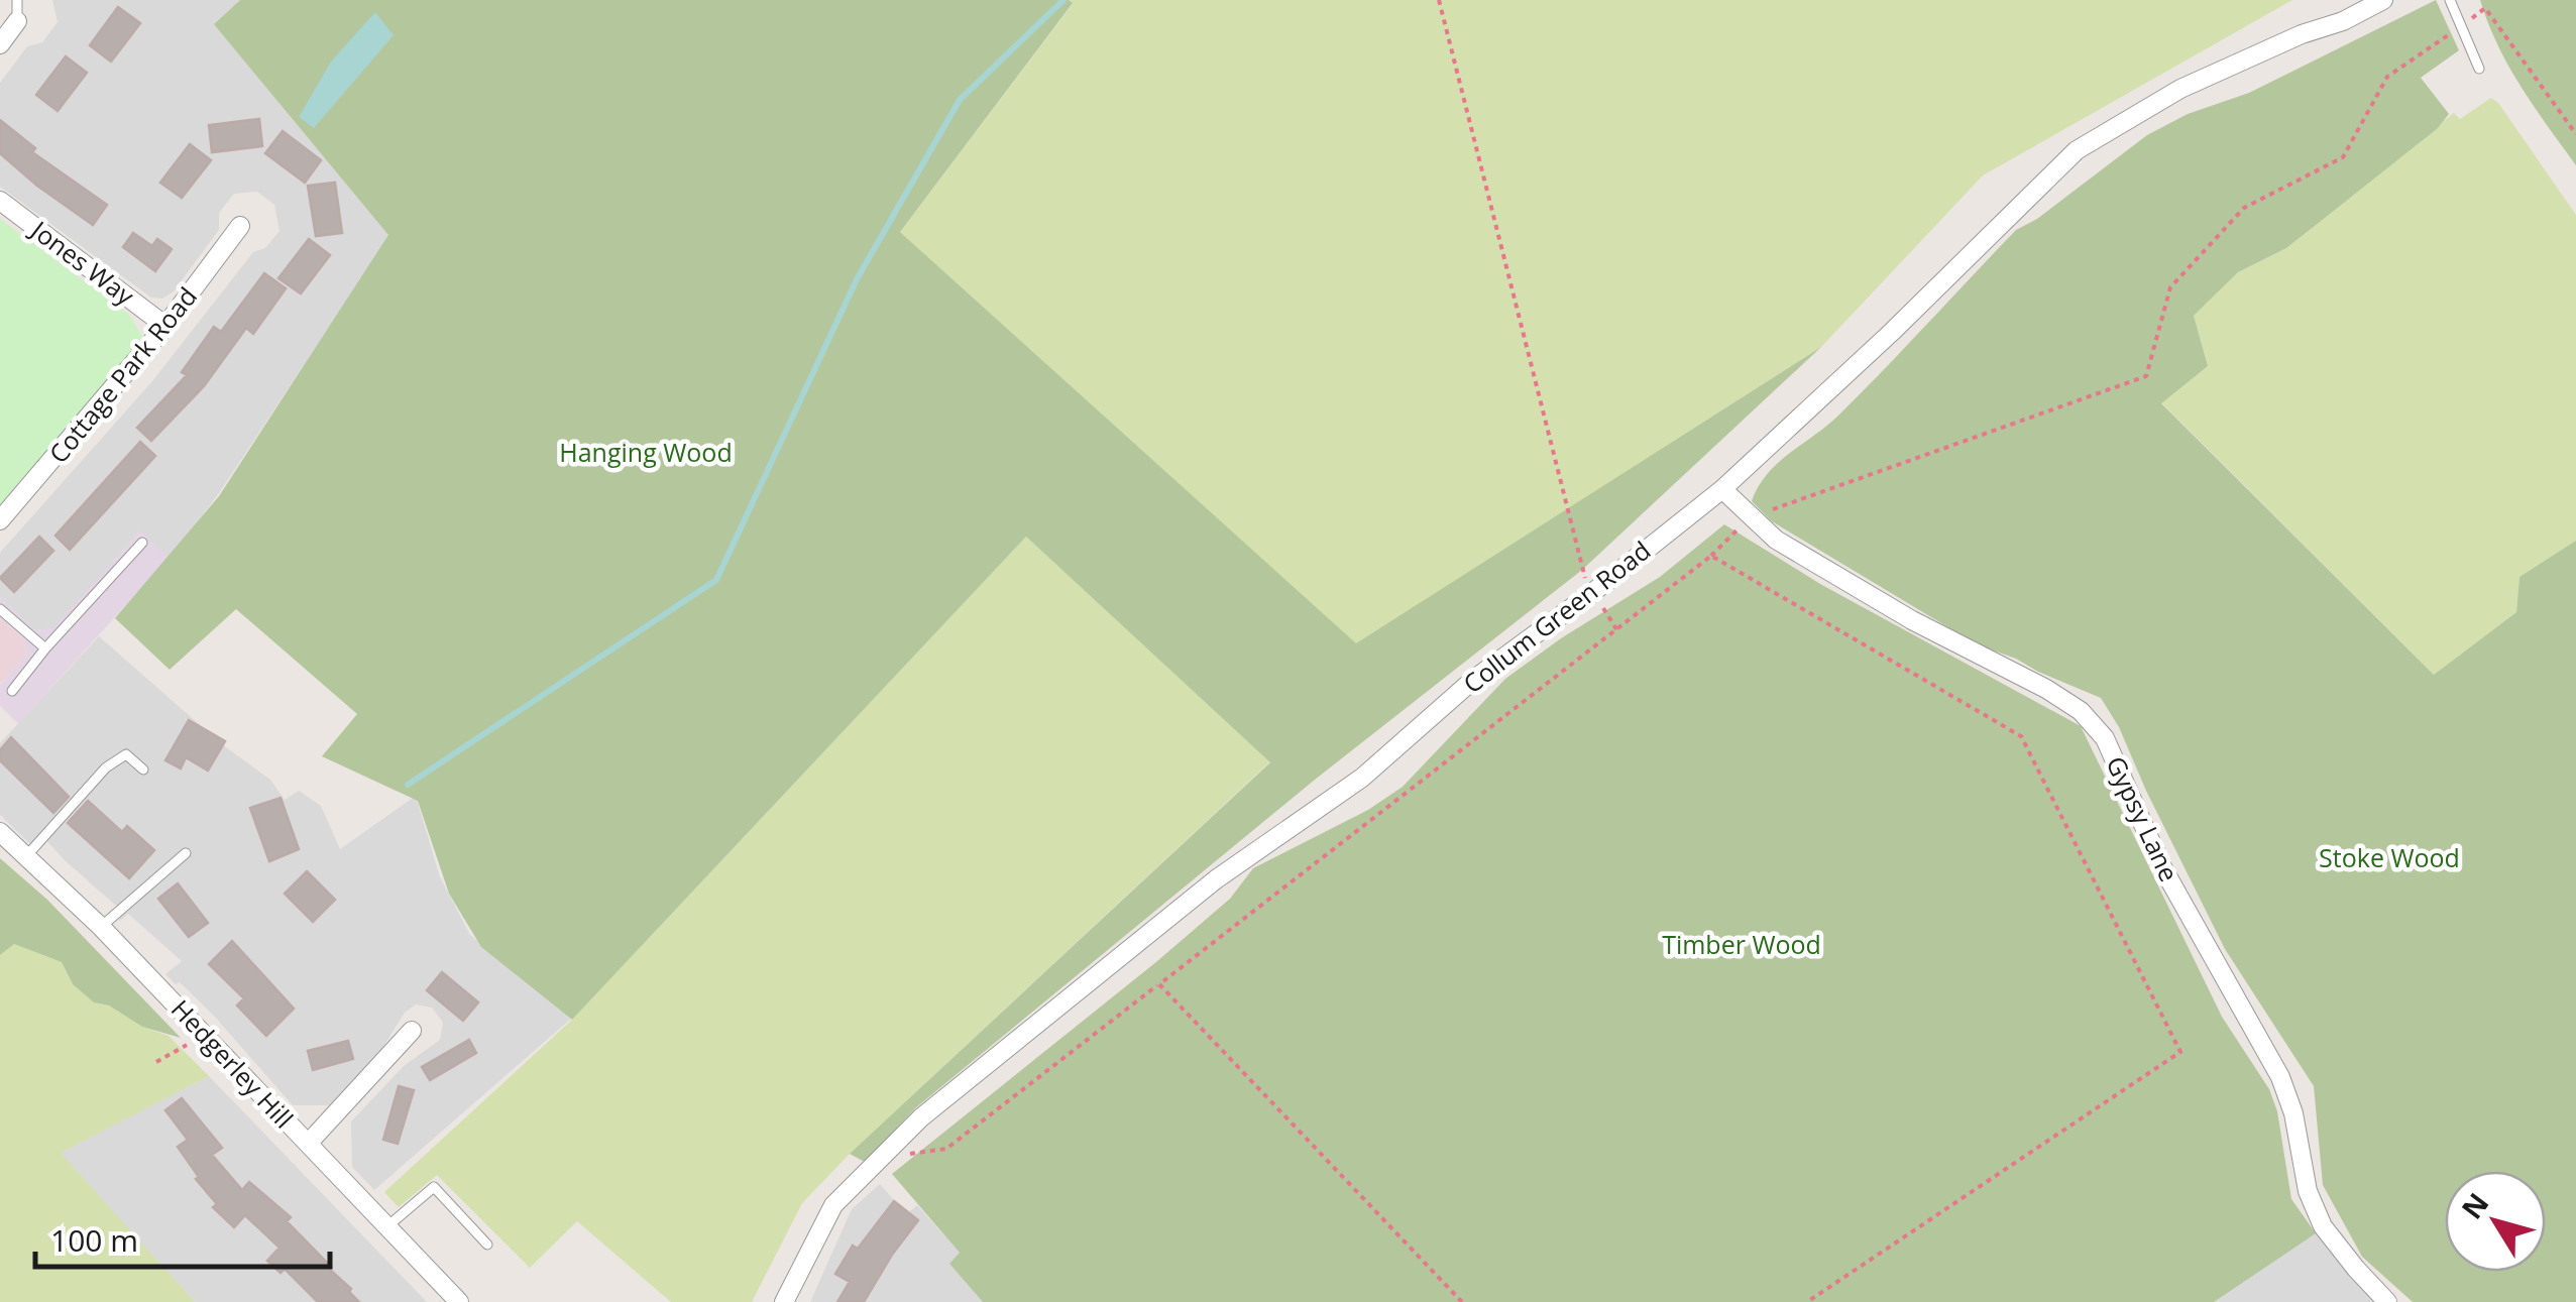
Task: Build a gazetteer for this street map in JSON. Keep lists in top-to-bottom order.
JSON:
{
  "streets": {
    "street": [
      "Jones Way",
      "Cottage Park Road",
      "Collum Green Road",
      "Gypsy Lane",
      "Hedgerley Hill"
    ]
  },
  "crossings": [
    ["Jones Way", "Cottage Park Road"],
    ["Collum Green Road", "Gypsy Lane"]
  ],
  "parks": ["Hanging Wood", "Stoke Wood", "Timber Wood"],
  "scale_bar": "100 m",
  "north": "top left"
}
